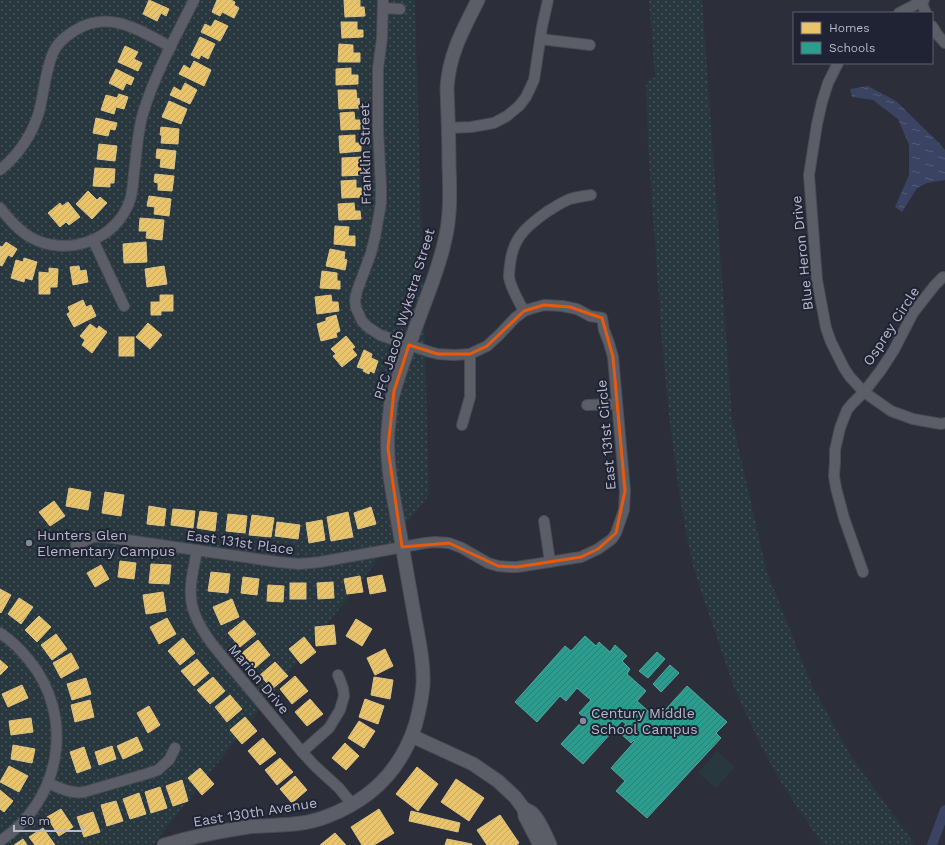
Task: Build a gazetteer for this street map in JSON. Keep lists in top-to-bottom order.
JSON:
{
  "streets": {
    "street": [
      "Franklin Street",
      "Blue Heron Drive",
      "PFC Jacob Wykstra Street",
      "Osprey Circle",
      "East 131st Circle",
      "East 131st Place",
      "Marion Drive",
      "East 130th Avenue"
    ]
  },
  "crossings": [
    ["Franklin Street", "PFC Jacob Wykstra Street"],
    ["Franklin Street", "East 131st Circle"],
    ["Blue Heron Drive", "Osprey Circle"],
    ["PFC Jacob Wykstra Street", "East 131st Circle"],
    ["PFC Jacob Wykstra Street", "East 131st Place"],
    ["PFC Jacob Wykstra Street", "East 130th Avenue"],
    ["East 131st Circle", "East 131st Place"],
    ["East 131st Place", "Marion Drive"],
    ["Marion Drive", "East 130th Avenue"]
  ],
  "places": ["Hunters Glen Elementary Campus", "Century Middle School Campus"],
  "legend": ["Homes", "Schools"],
  "scale_bar": "50 m"
}
